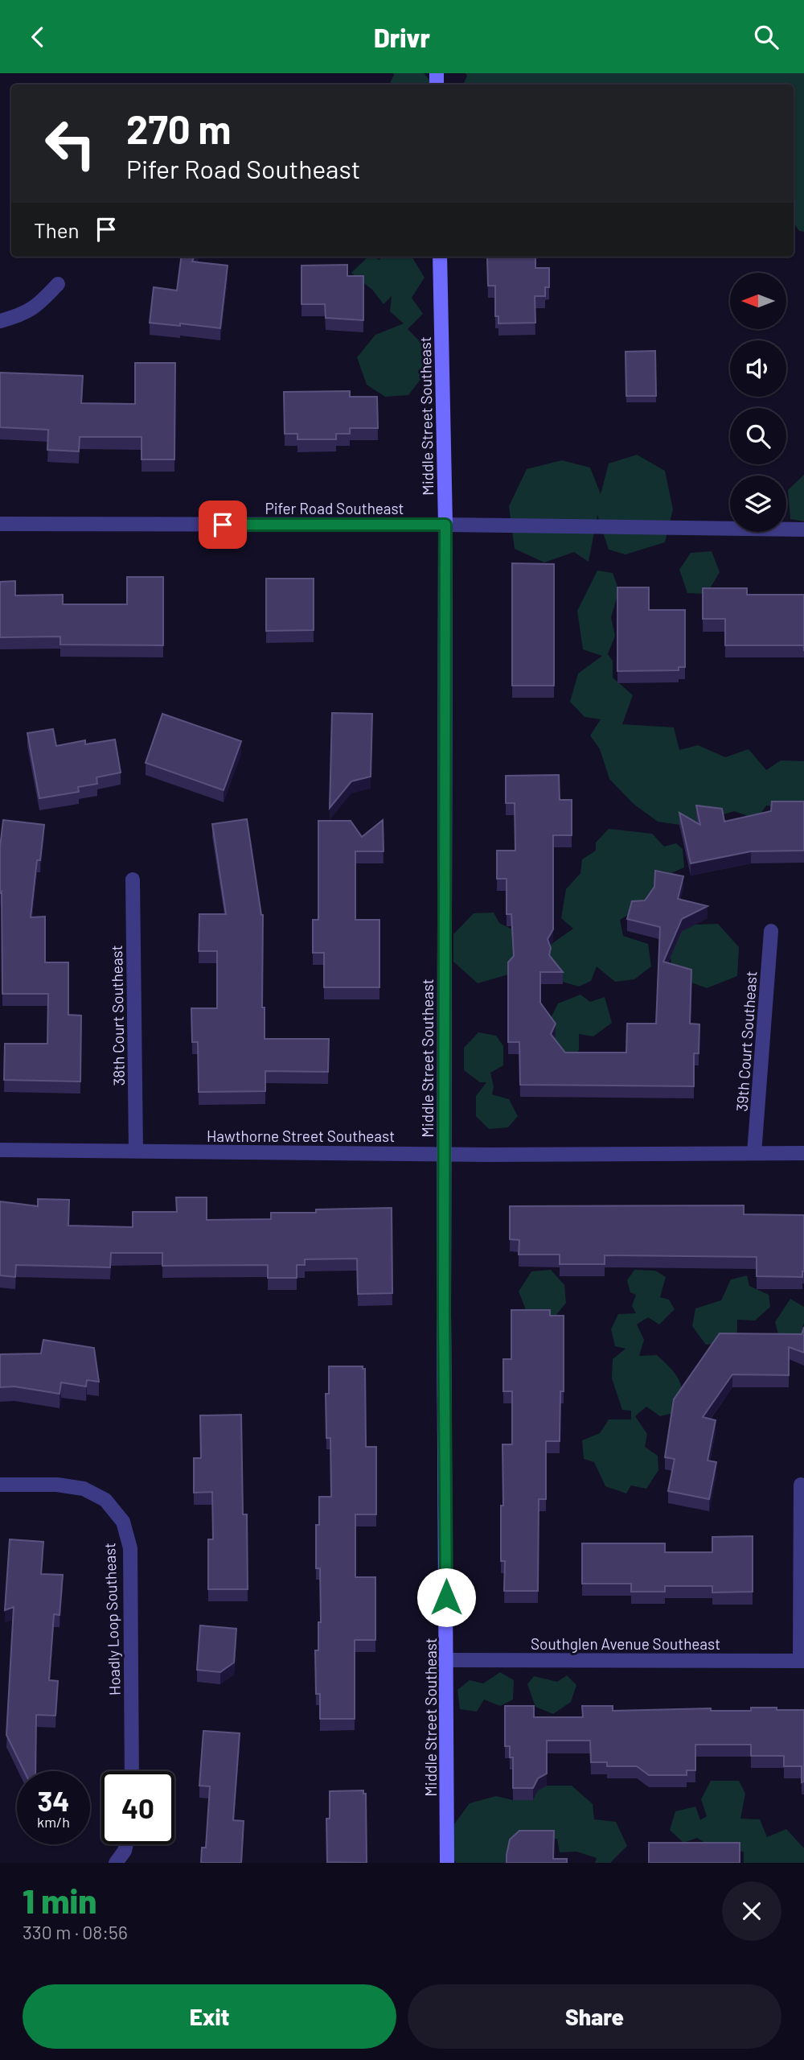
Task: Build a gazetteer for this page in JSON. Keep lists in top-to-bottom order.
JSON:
{
  "streets": {
    "street": [
      "Middle Street Southeast",
      "Pifer Road Southeast",
      "38th Court Southeast",
      "39th Court Southeast",
      "Hawthorne Street Southeast",
      "Hoadly Loop Southeast",
      "Southglen Avenue Southeast"
    ]
  },
  "crossings": [
    ["Middle Street Southeast", "Pifer Road Southeast"],
    ["Middle Street Southeast", "Hawthorne Street Southeast"],
    ["Middle Street Southeast", "Southglen Avenue Southeast"],
    ["38th Court Southeast", "Hawthorne Street Southeast"],
    ["39th Court Southeast", "Hawthorne Street Southeast"]
  ],
  "north": "left",
  "page": {
    "header": "Drivr",
    "turn": ["270 m", "Pifer Road Southeast"],
    "then": "Then",
    "speed": "34 km/h",
    "limit": "40",
    "heading": ["1 min", "330 m · 08:56"],
    "buttons": ["Exit", "Share"]
  }
}
